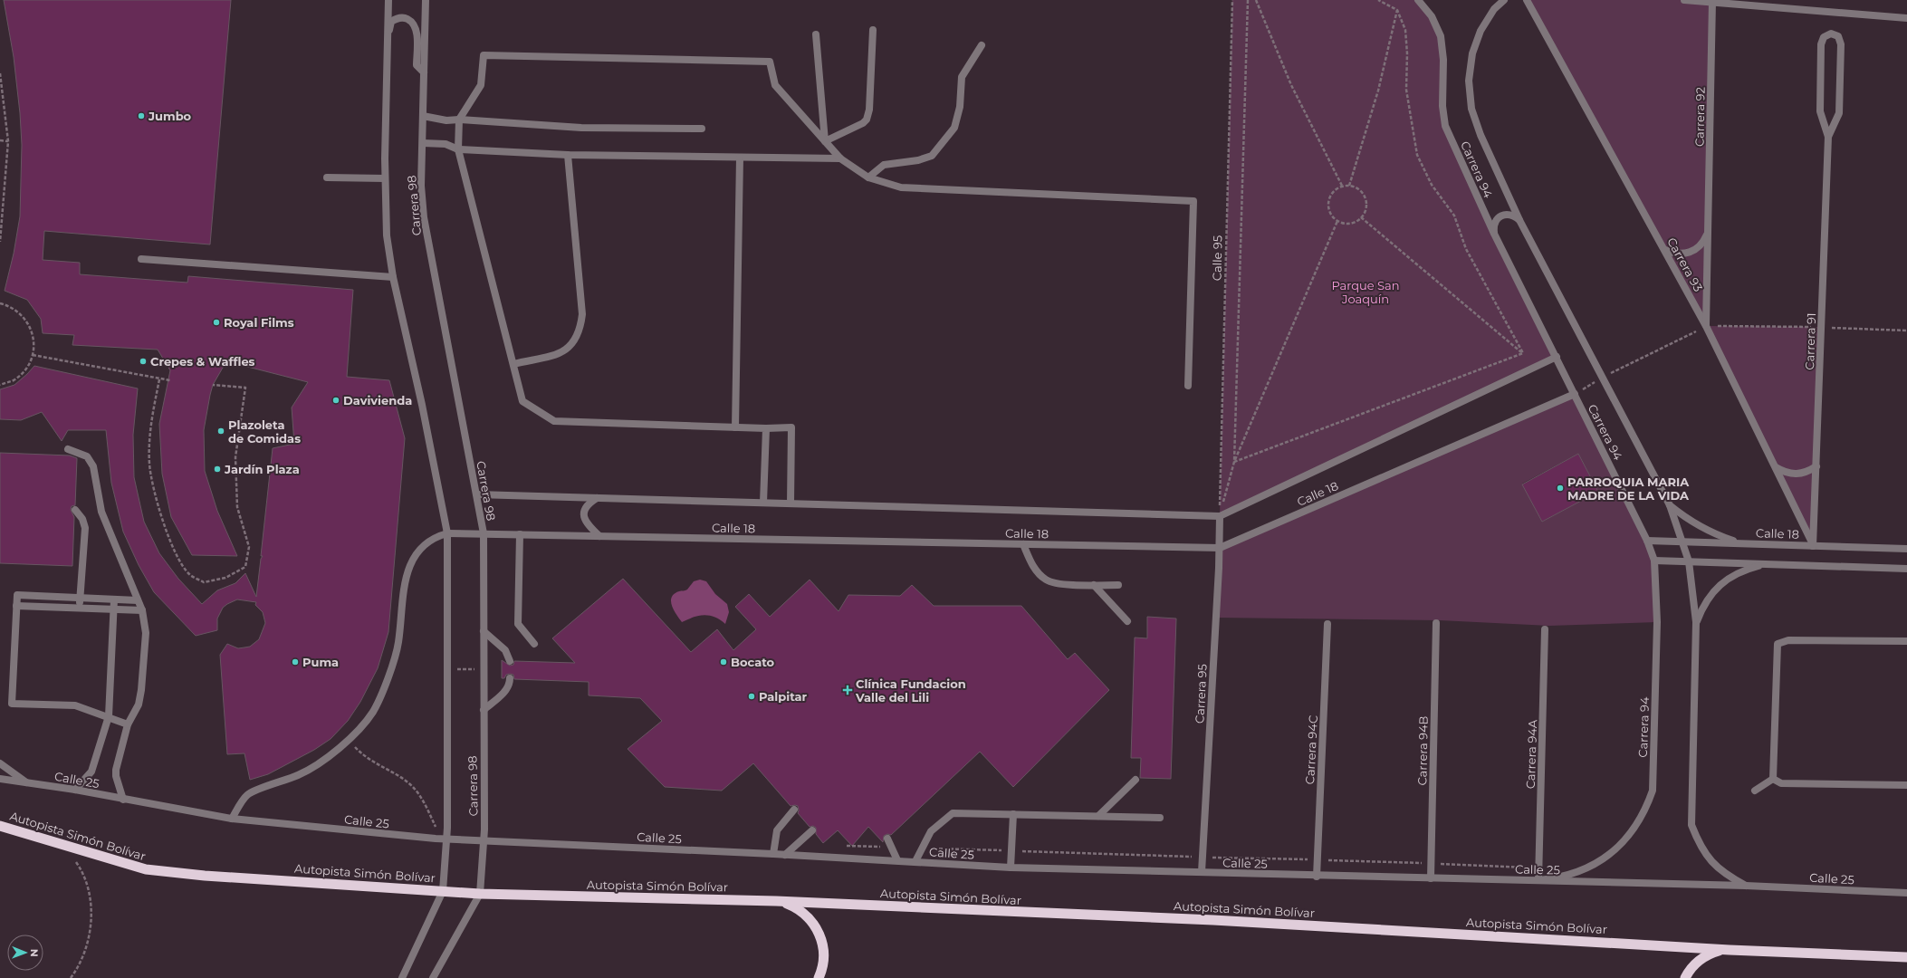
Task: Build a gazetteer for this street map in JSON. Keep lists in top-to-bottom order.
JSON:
{
  "streets": {
    "highway": ["Autopista Simón Bolívar"],
    "street": [
      "Carrera 92",
      "Carrera 94",
      "Carrera 98",
      "Carrera 93",
      "Carrera 91",
      "Calle 18",
      "Carrera 95",
      "Carrera 94C",
      "Carrera 94B",
      "Carrera 94A",
      "Calle 25"
    ],
    "path": ["Calle 95"]
  },
  "crossings": [
    ["Carrera 92", "Carrera 93"],
    ["Carrera 94", "Calle 18"],
    ["Carrera 94", "Carrera 94A"],
    ["Carrera 94", "Calle 25"],
    ["Carrera 98", "Calle 18"],
    ["Carrera 98", "Calle 25"],
    ["Carrera 98", "Autopista Simón Bolívar"],
    ["Calle 95", "Calle 18"],
    ["Calle 95", "Carrera 95"],
    ["Carrera 93", "Carrera 91"],
    ["Carrera 93", "Calle 18"],
    ["Carrera 91", "Calle 18"],
    ["Calle 18", "Carrera 95"],
    ["Carrera 95", "Calle 25"],
    ["Carrera 94C", "Calle 25"],
    ["Carrera 94B", "Calle 25"],
    ["Carrera 94A", "Calle 25"]
  ],
  "parks": ["Parque San Joaquín"],
  "places": {
    "other": [
      "Jumbo",
      "Royal Films",
      "Crepes & Waffles",
      "Davivienda",
      "Plazoleta de Comidas",
      "Jardín Plaza",
      "PARROQUIA MARIA MADRE DE LA VIDA",
      "Puma",
      "Bocato",
      "Palpitar"
    ],
    "health": ["Clínica Fundacion Valle del Lili"]
  },
  "north": "right"
}
